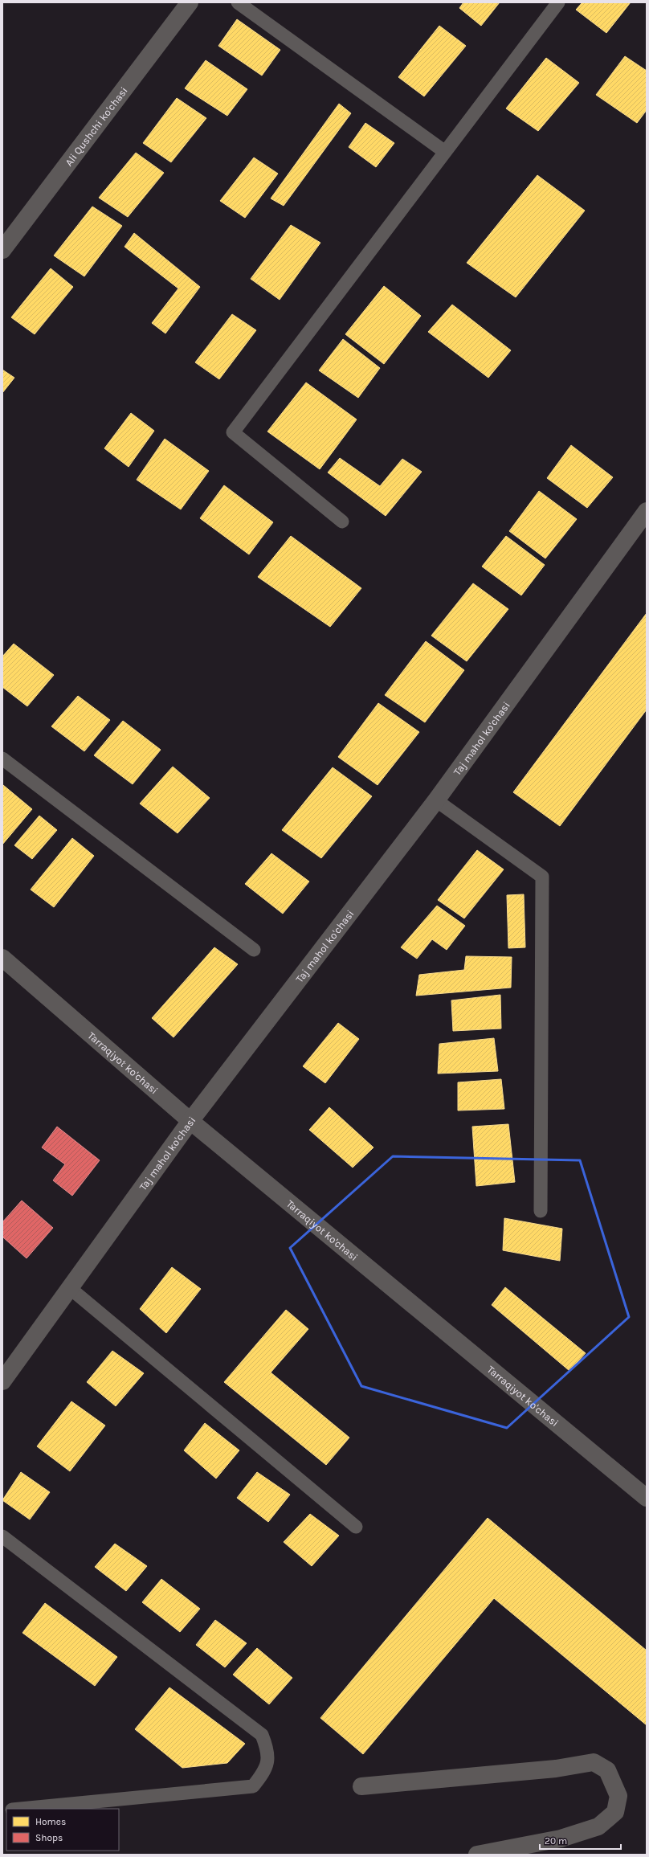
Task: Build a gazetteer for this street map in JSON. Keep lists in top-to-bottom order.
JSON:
{
  "streets": {
    "street": ["Ali Qushchi ko'chasi", "Taj mahol ko'chasi", "Tarraqiyot ko'chasi"]
  },
  "crossings": [
    ["Taj mahol ko'chasi", "Tarraqiyot ko'chasi"]
  ],
  "legend": ["Homes", "Shops"],
  "scale_bar": "20 m"
}
